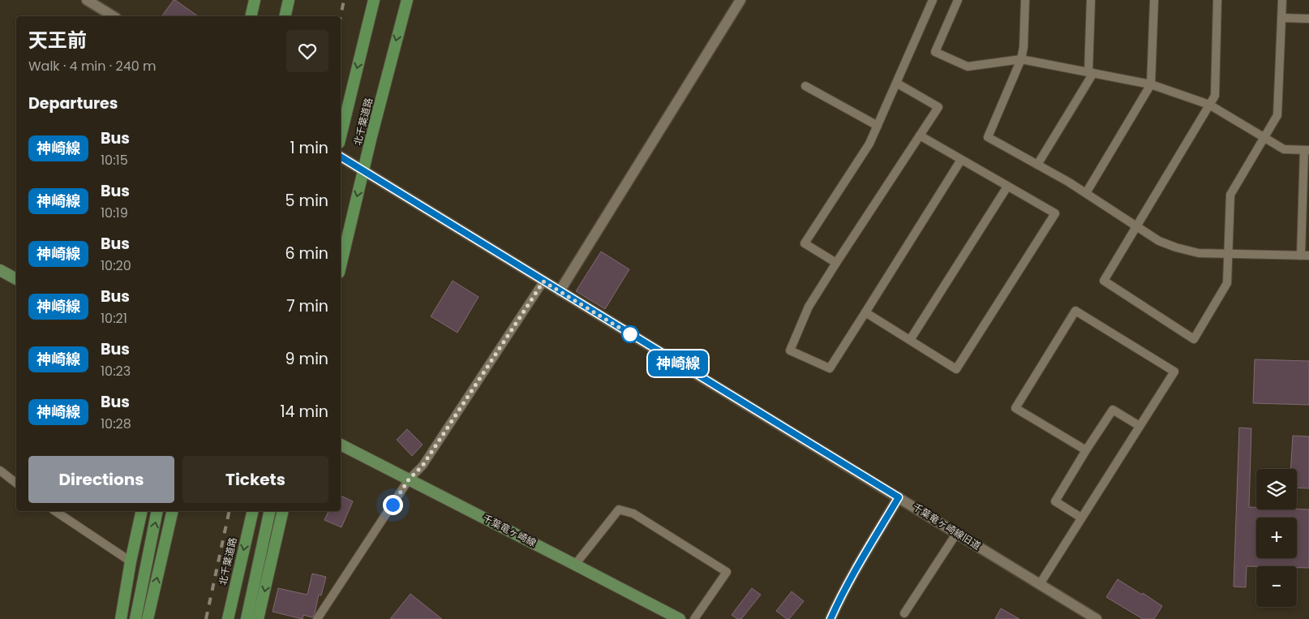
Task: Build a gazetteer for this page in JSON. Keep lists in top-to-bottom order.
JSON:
{
  "streets": {
    "highway": ["北千葉道路"],
    "main road": ["千葉竜ヶ崎線"],
    "street": ["千葉竜ヶ崎線旧道"]
  },
  "crossings": [
    ["北千葉道路", "千葉竜ヶ崎線旧道"]
  ],
  "lines": ["bus line 神崎線"],
  "page": {
    "on_map": "神崎線",
    "heading": [
      ["天王前", "Walk · 4 min · 240 m"],
      "Departures"
    ],
    "list": [
      {
        "mark": "神崎線",
        "name": "Bus",
        "note": "10:15",
        "value": "1 min"
      },
      {
        "mark": "神崎線",
        "name": "Bus",
        "note": "10:19",
        "value": "5 min"
      },
      {
        "mark": "神崎線",
        "name": "Bus",
        "note": "10:20",
        "value": "6 min"
      },
      {
        "mark": "神崎線",
        "name": "Bus",
        "note": "10:21",
        "value": "7 min"
      },
      {
        "mark": "神崎線",
        "name": "Bus",
        "note": "10:23",
        "value": "9 min"
      },
      {
        "mark": "神崎線",
        "name": "Bus",
        "note": "10:28",
        "value": "14 min"
      }
    ],
    "buttons": ["Directions", "Tickets"],
    "map_buttons": ["+", "−"]
  }
}
